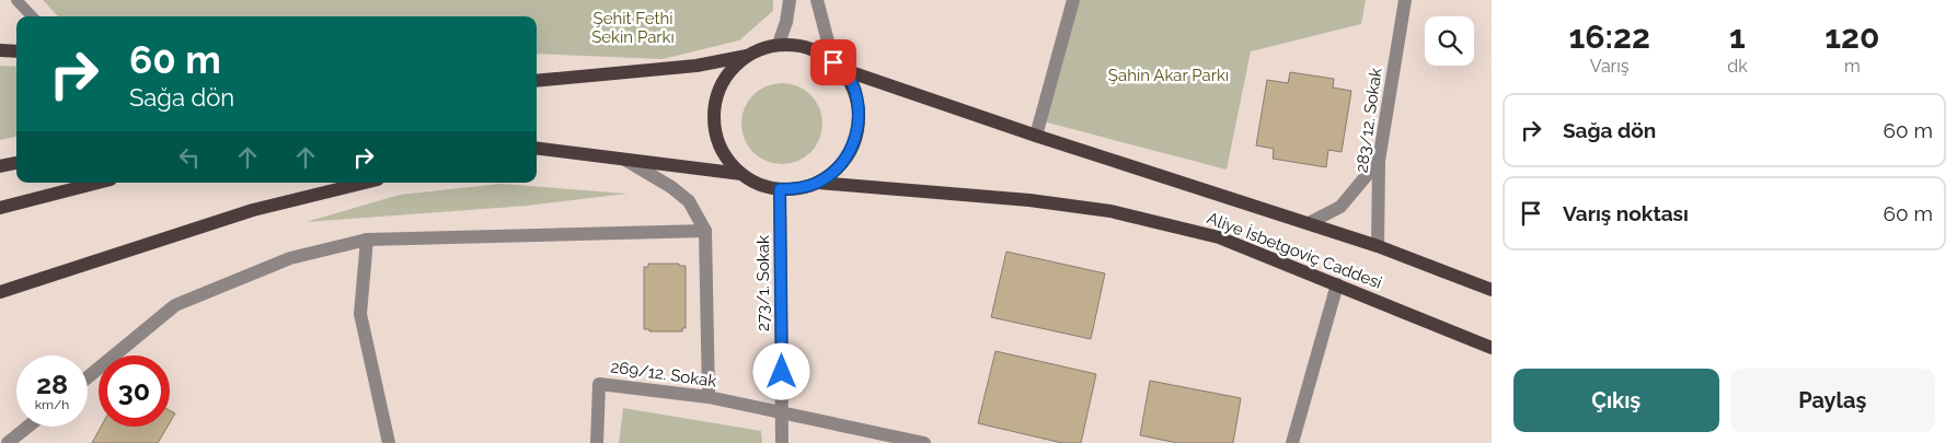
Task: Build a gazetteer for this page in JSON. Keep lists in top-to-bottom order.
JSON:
{
  "streets": {
    "main road": ["Aliye İsbetgoviç Caddesi"],
    "street": ["283/12. Sokak", "273/1. Sokak", "269/12. Sokak"]
  },
  "crossings": [
    ["283/12. Sokak", "Aliye İsbetgoviç Caddesi"],
    ["Aliye İsbetgoviç Caddesi", "273/1. Sokak"],
    ["273/1. Sokak", "269/12. Sokak"]
  ],
  "parks": ["Şehit Fethi Sekin Parkı", "Şahin Akar Parkı"],
  "page": {
    "eta": [
      "16:22",
      "Varış",
      "1",
      "dk",
      "120",
      "m"
    ],
    "turn": ["60 m", "Sağa dön"],
    "list": [
      {
        "name": "Sağa dön",
        "value": "60 m"
      },
      {
        "name": "Varış noktası",
        "value": "60 m"
      }
    ],
    "speed": "28 km/h",
    "limit": "30",
    "buttons": ["Çıkış", "Paylaş"]
  }
}
